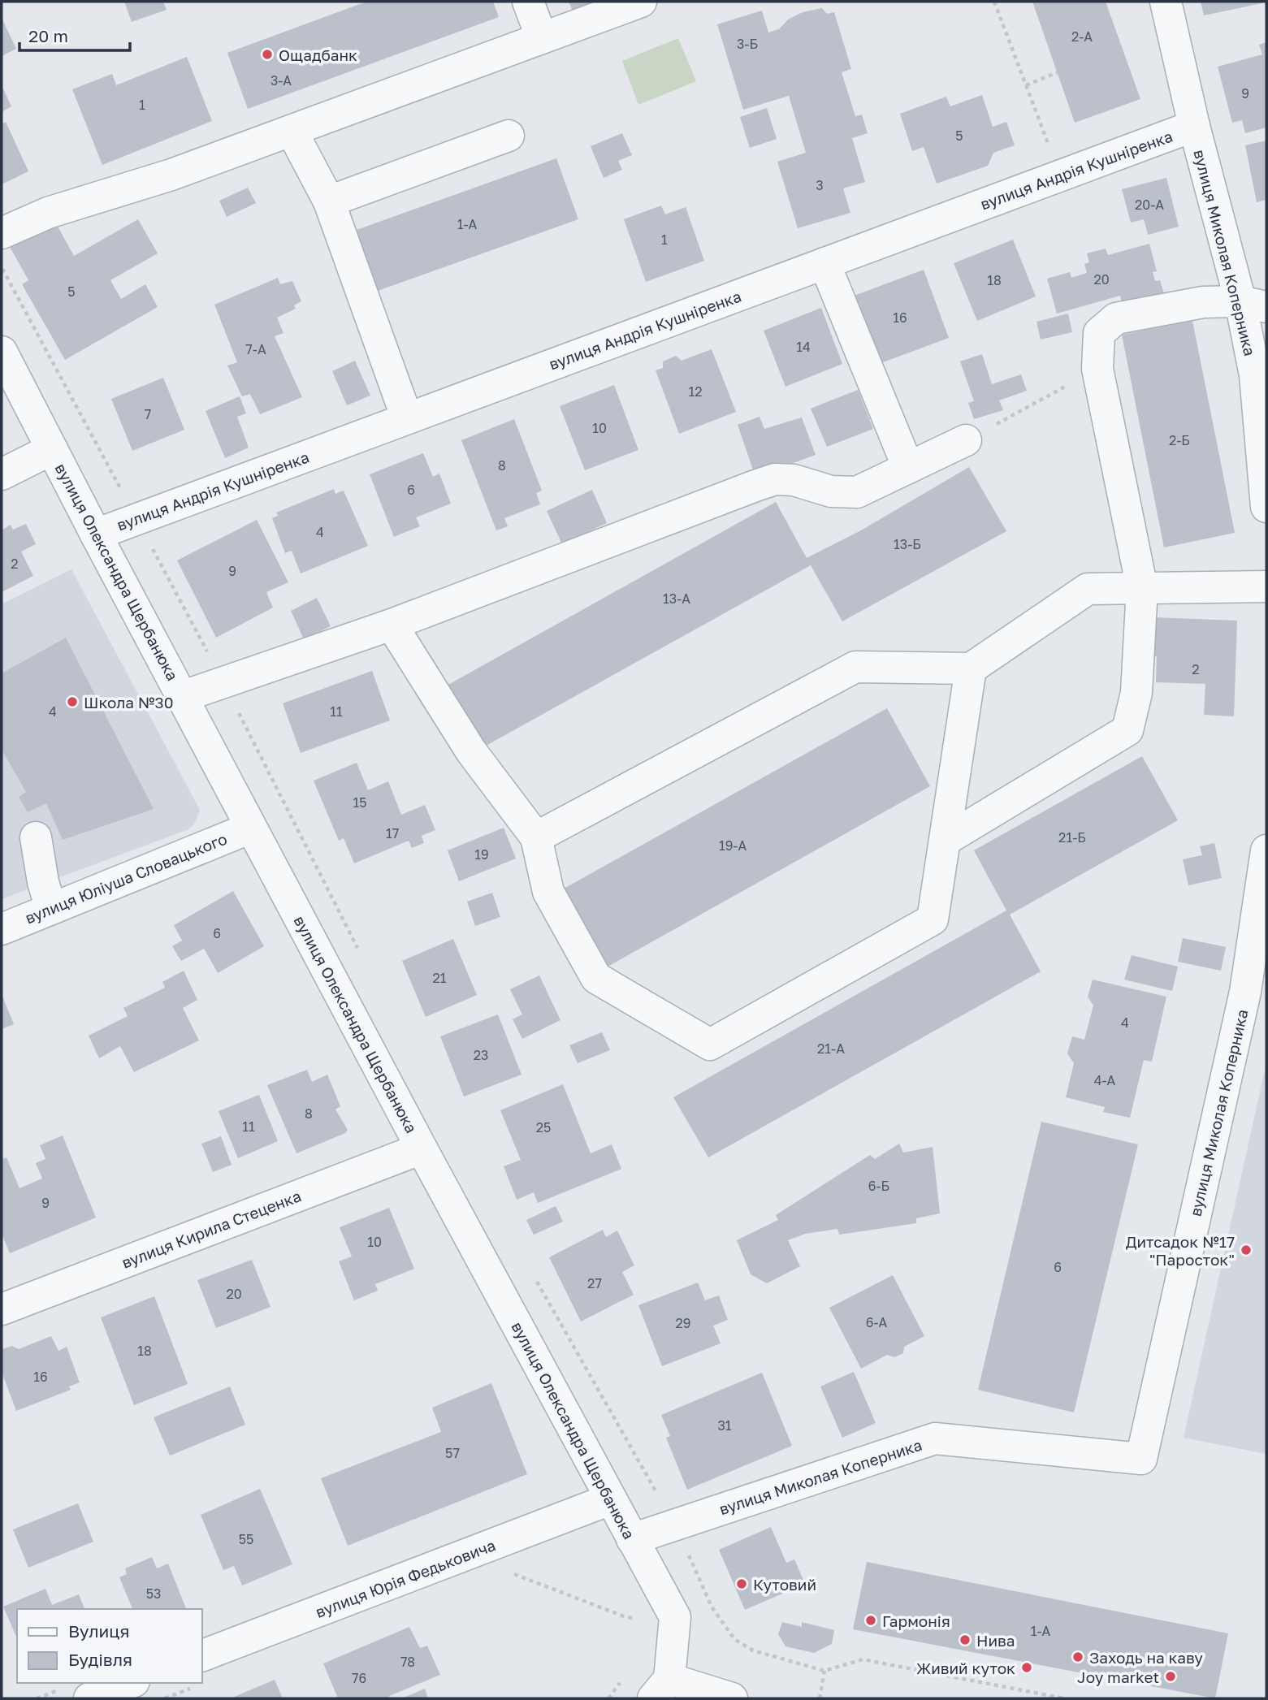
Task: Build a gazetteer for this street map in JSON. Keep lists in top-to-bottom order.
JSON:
{
  "streets": {
    "street": [
      "вулиця Андрія Кушніренка",
      "вулиця Миколая Коперника",
      "вулиця Олександра Щербанюка",
      "вулиця Юліуша Словацького",
      "вулиця Кирила Стеценка",
      "вулиця Юрія Федьковича"
    ]
  },
  "crossings": [
    ["вулиця Андрія Кушніренка", "вулиця Миколая Коперника"],
    ["вулиця Андрія Кушніренка", "вулиця Олександра Щербанюка"],
    ["вулиця Миколая Коперника", "вулиця Олександра Щербанюка"],
    ["вулиця Олександра Щербанюка", "вулиця Юліуша Словацького"],
    ["вулиця Олександра Щербанюка", "вулиця Кирила Стеценка"],
    ["вулиця Олександра Щербанюка", "вулиця Юрія Федьковича"]
  ],
  "places": [
    "Ощадбанк",
    "Школа №30",
    "Дитсадок №17 \"Паросток\"",
    "Кутовий",
    "Гармонія",
    "Нива",
    "Заходь на каву",
    "Живий куток",
    "Joy market"
  ],
  "house_numbers": [
    "2-А",
    "3-Б",
    "3-А",
    "9",
    "1",
    "5",
    "3",
    "20-А",
    "1-А",
    "1",
    "20",
    "18",
    "5",
    "16",
    "14",
    "7-А",
    "12",
    "7",
    "10",
    "2-Б",
    "8",
    "6",
    "4",
    "13-Б",
    "2",
    "9",
    "13-А",
    "2",
    "4",
    "11",
    "15",
    "17",
    "21-Б",
    "19-А",
    "19",
    "6",
    "21",
    "4",
    "21-А",
    "23",
    "4-А",
    "8",
    "11",
    "25",
    "6-Б",
    "9",
    "10",
    "6",
    "27",
    "20",
    "6-А",
    "29",
    "18",
    "16",
    "31",
    "57",
    "55",
    "53",
    "1-А",
    "78",
    "76"
  ],
  "legend": ["Вулиця", "Будівля"],
  "scale_bar": "20 m"
}
